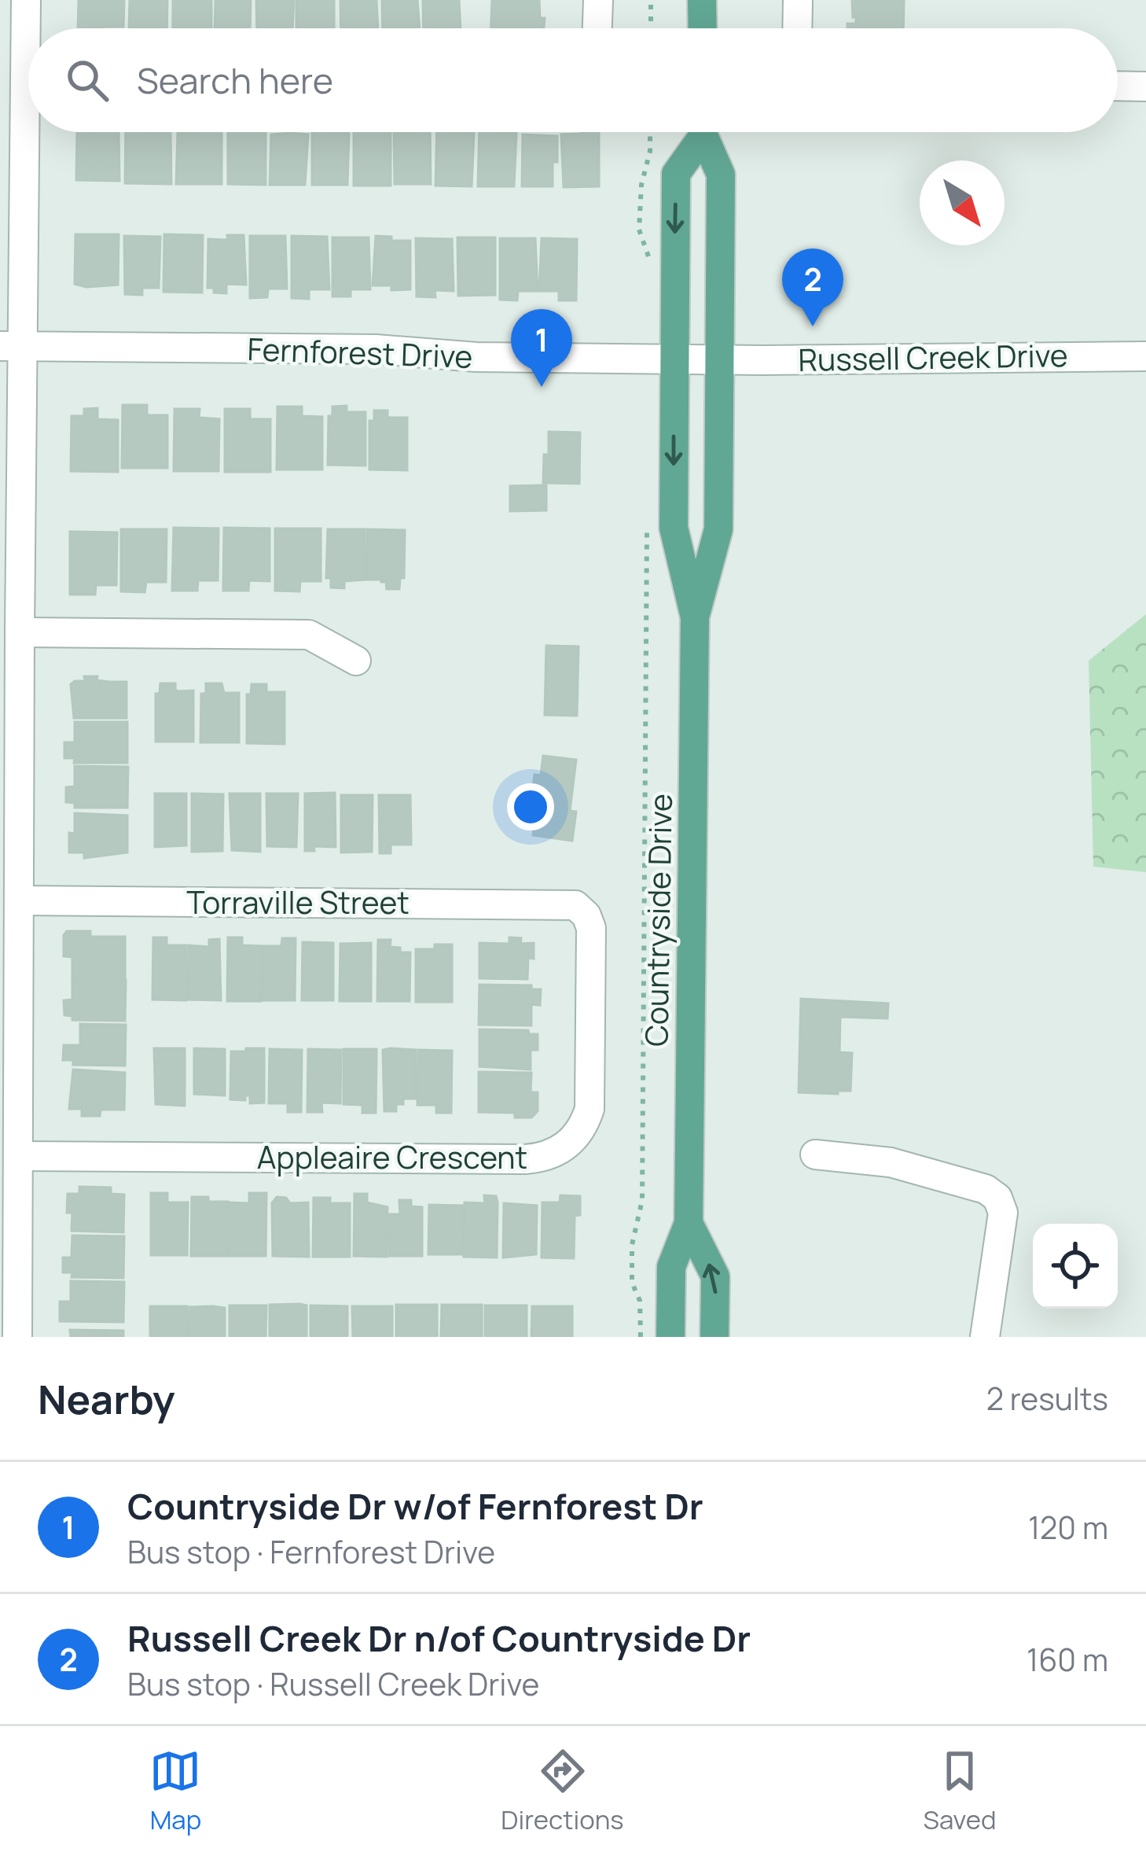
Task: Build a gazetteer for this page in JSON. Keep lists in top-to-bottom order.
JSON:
{
  "streets": {
    "main road": ["Countryside Drive"],
    "street": [
      "Fernforest Drive",
      "Russell Creek Drive",
      "Torraville Street",
      "Appleaire Crescent"
    ]
  },
  "crossings": [
    ["Fernforest Drive", "Russell Creek Drive"],
    ["Fernforest Drive", "Countryside Drive"],
    ["Russell Creek Drive", "Countryside Drive"],
    ["Torraville Street", "Appleaire Crescent"]
  ],
  "north": "bottom right",
  "page": {
    "search": "Search here",
    "pins": ["2", "1"],
    "heading": ["Nearby", "2 results"],
    "list": [
      {
        "mark": "1",
        "name": "Countryside Dr w/of Fernforest Dr",
        "note": "Bus stop · Fernforest Drive",
        "value": "120 m"
      },
      {
        "mark": "2",
        "name": "Russell Creek Dr n/of Countryside Dr",
        "note": "Bus stop · Russell Creek Drive",
        "value": "160 m"
      }
    ],
    "nav": ["Map", "Directions", "Saved"]
  }
}
